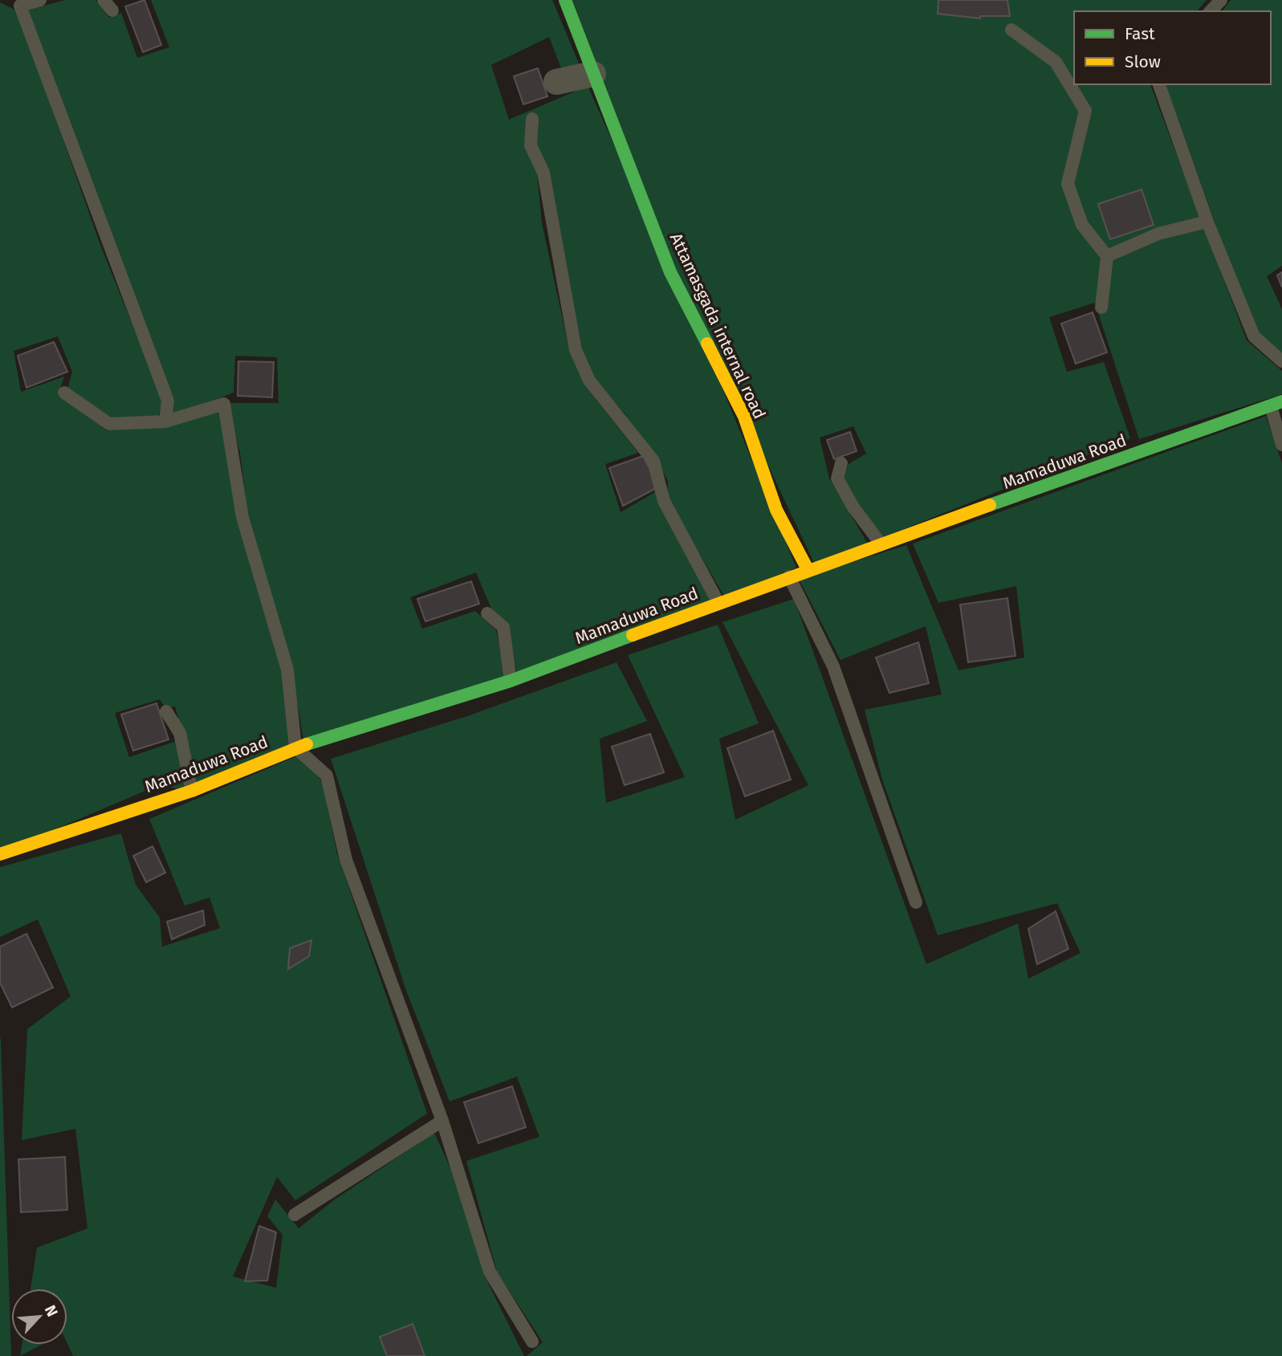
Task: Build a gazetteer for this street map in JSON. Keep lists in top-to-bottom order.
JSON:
{
  "streets": {
    "street": ["Attamasgada internal road", "Mamaduwa Road"]
  },
  "crossings": [
    ["Attamasgada internal road", "Mamaduwa Road"]
  ],
  "legend": ["Fast", "Slow"],
  "north": "top right"
}
